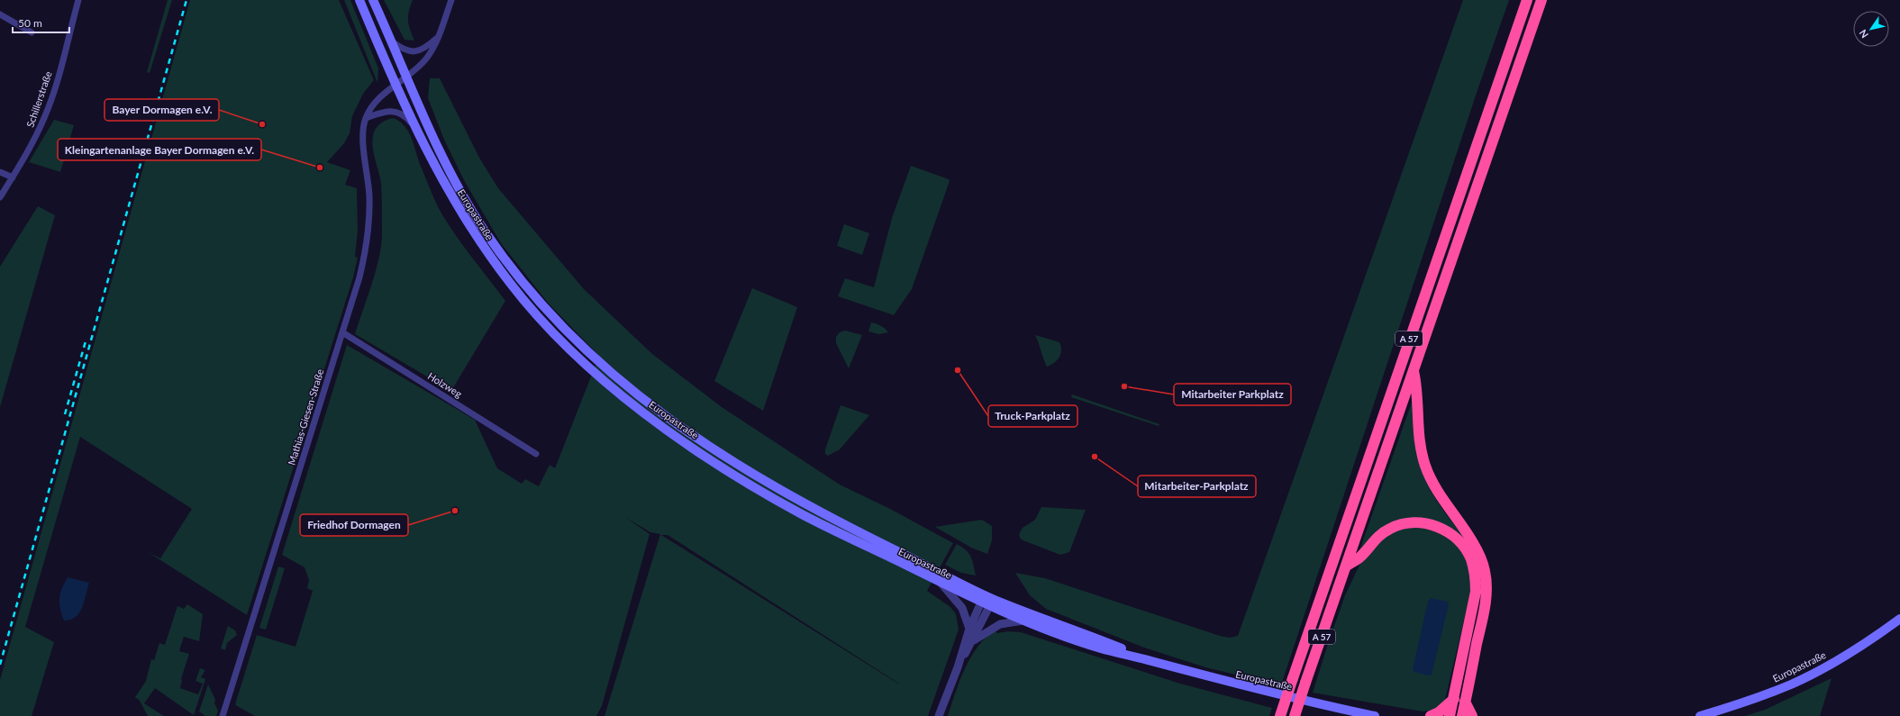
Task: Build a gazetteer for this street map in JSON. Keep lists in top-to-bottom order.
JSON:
{
  "streets": {
    "highway": ["A 57"],
    "main road": ["Europastraße"],
    "street": ["Schillerstraße", "Holzweg", "Mathias-Giesen-Straße"]
  },
  "crossings": [
    ["Europastraße", "Mathias-Giesen-Straße"],
    ["Holzweg", "Mathias-Giesen-Straße"]
  ],
  "places": [
    "Bayer Dormagen e.V.",
    "Kleingartenanlage Bayer Dormagen e.V.",
    "Truck-Parkplatz",
    "Mitarbeiter Parkplatz",
    "Mitarbeiter-Parkplatz",
    "Friedhof Dormagen"
  ],
  "scale_bar": "50 m",
  "north": "bottom left"
}
